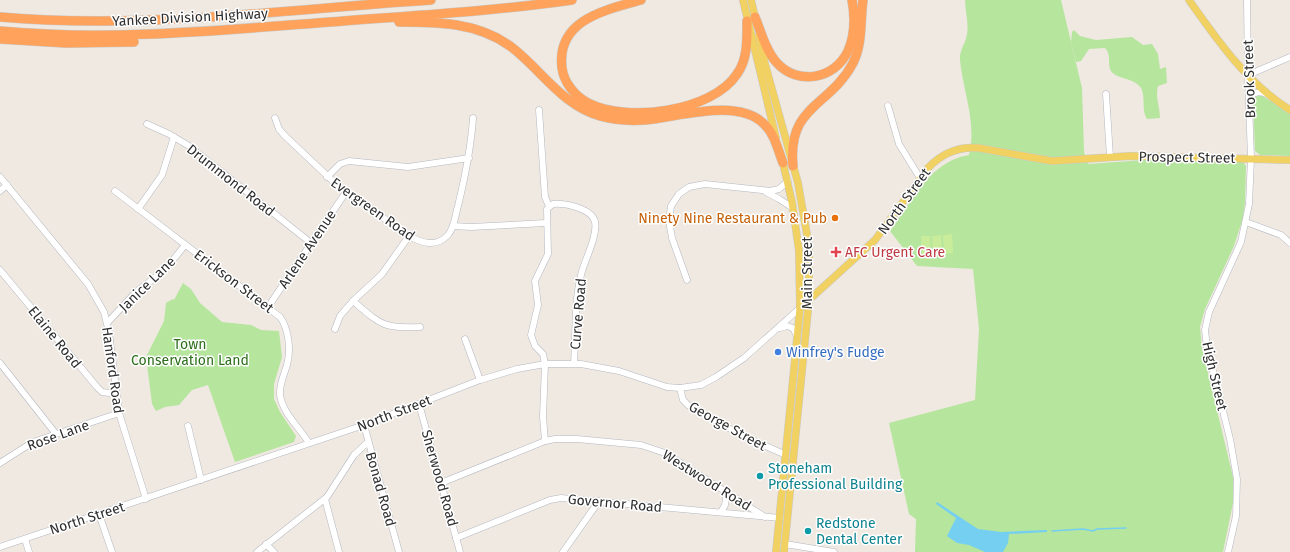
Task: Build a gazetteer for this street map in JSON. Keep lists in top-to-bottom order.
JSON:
{
  "streets": {
    "highway": ["Yankee Division Highway"],
    "main road": ["Prospect Street", "North Street", "Main Street"],
    "street": [
      "Brook Street",
      "Drummond Road",
      "Evergreen Road",
      "Arlene Avenue",
      "Erickson Street",
      "Janice Lane",
      "Curve Road",
      "Elaine Road",
      "Hanford Road",
      "High Street",
      "George Street",
      "Rose Lane",
      "Sherwood Road",
      "Westwood Road",
      "Bonad Road",
      "Governor Road"
    ]
  },
  "crossings": [
    ["Brook Street", "Prospect Street"],
    ["Brook Street", "High Street"],
    ["Prospect Street", "North Street"],
    ["Prospect Street", "High Street"],
    ["Drummond Road", "Arlene Avenue"],
    ["North Street", "Main Street"],
    ["North Street", "Erickson Street"],
    ["North Street", "Curve Road"],
    ["North Street", "Hanford Road"],
    ["North Street", "George Street"],
    ["North Street", "Sherwood Road"],
    ["North Street", "Bonad Road"],
    ["Evergreen Road", "Arlene Avenue"],
    ["Arlene Avenue", "Erickson Street"],
    ["Main Street", "George Street"],
    ["Main Street", "Governor Road"],
    ["Erickson Street", "Janice Lane"],
    ["Janice Lane", "Hanford Road"],
    ["Elaine Road", "Hanford Road"],
    ["Hanford Road", "Rose Lane"],
    ["Sherwood Road", "Westwood Road"],
    ["Sherwood Road", "Governor Road"],
    ["Westwood Road", "Governor Road"]
  ],
  "parks": ["Town Conservation Land"],
  "places": {
    "other": [
      "Ninety Nine Restaurant & Pub",
      "Winfrey's Fudge",
      "Stoneham Professional Building",
      "Redstone Dental Center"
    ],
    "health": ["AFC Urgent Care"]
  }
}
